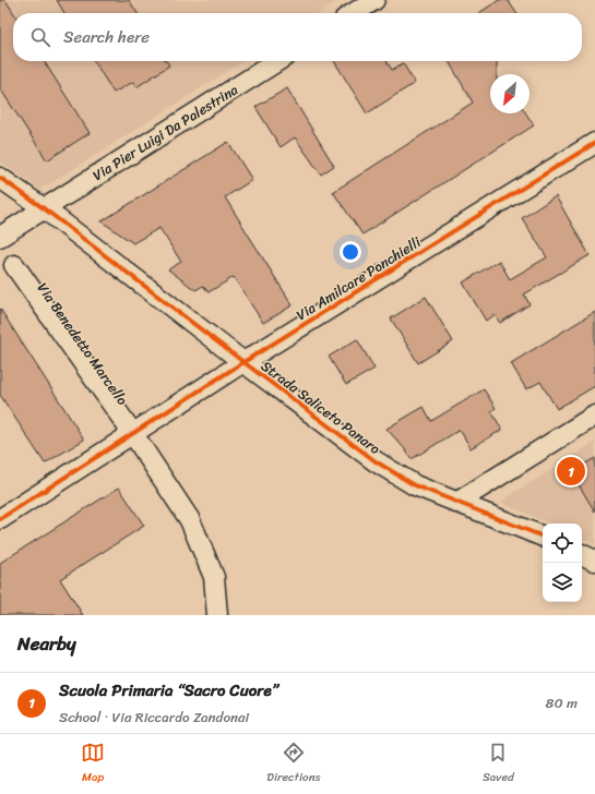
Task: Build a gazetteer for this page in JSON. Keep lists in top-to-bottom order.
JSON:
{
  "streets": {
    "street": [
      "Via Pier Luigi Da Palestrina",
      "Via Amilcare Ponchielli",
      "Via Benedetto Marcello",
      "Strada Saliceto Panaro"
    ]
  },
  "crossings": [
    ["Via Pier Luigi Da Palestrina", "Strada Saliceto Panaro"],
    ["Via Amilcare Ponchielli", "Via Benedetto Marcello"],
    ["Via Amilcare Ponchielli", "Strada Saliceto Panaro"]
  ],
  "north": "bottom left",
  "page": {
    "search": "Search here",
    "pins": "1",
    "heading": "Nearby",
    "list": [
      {
        "mark": "1",
        "name": "Scuola Primaria “Sacro Cuore”",
        "note": "School · Via Riccardo Zandonai",
        "value": "80 m"
      }
    ],
    "nav": ["Map", "Directions", "Saved"]
  }
}
